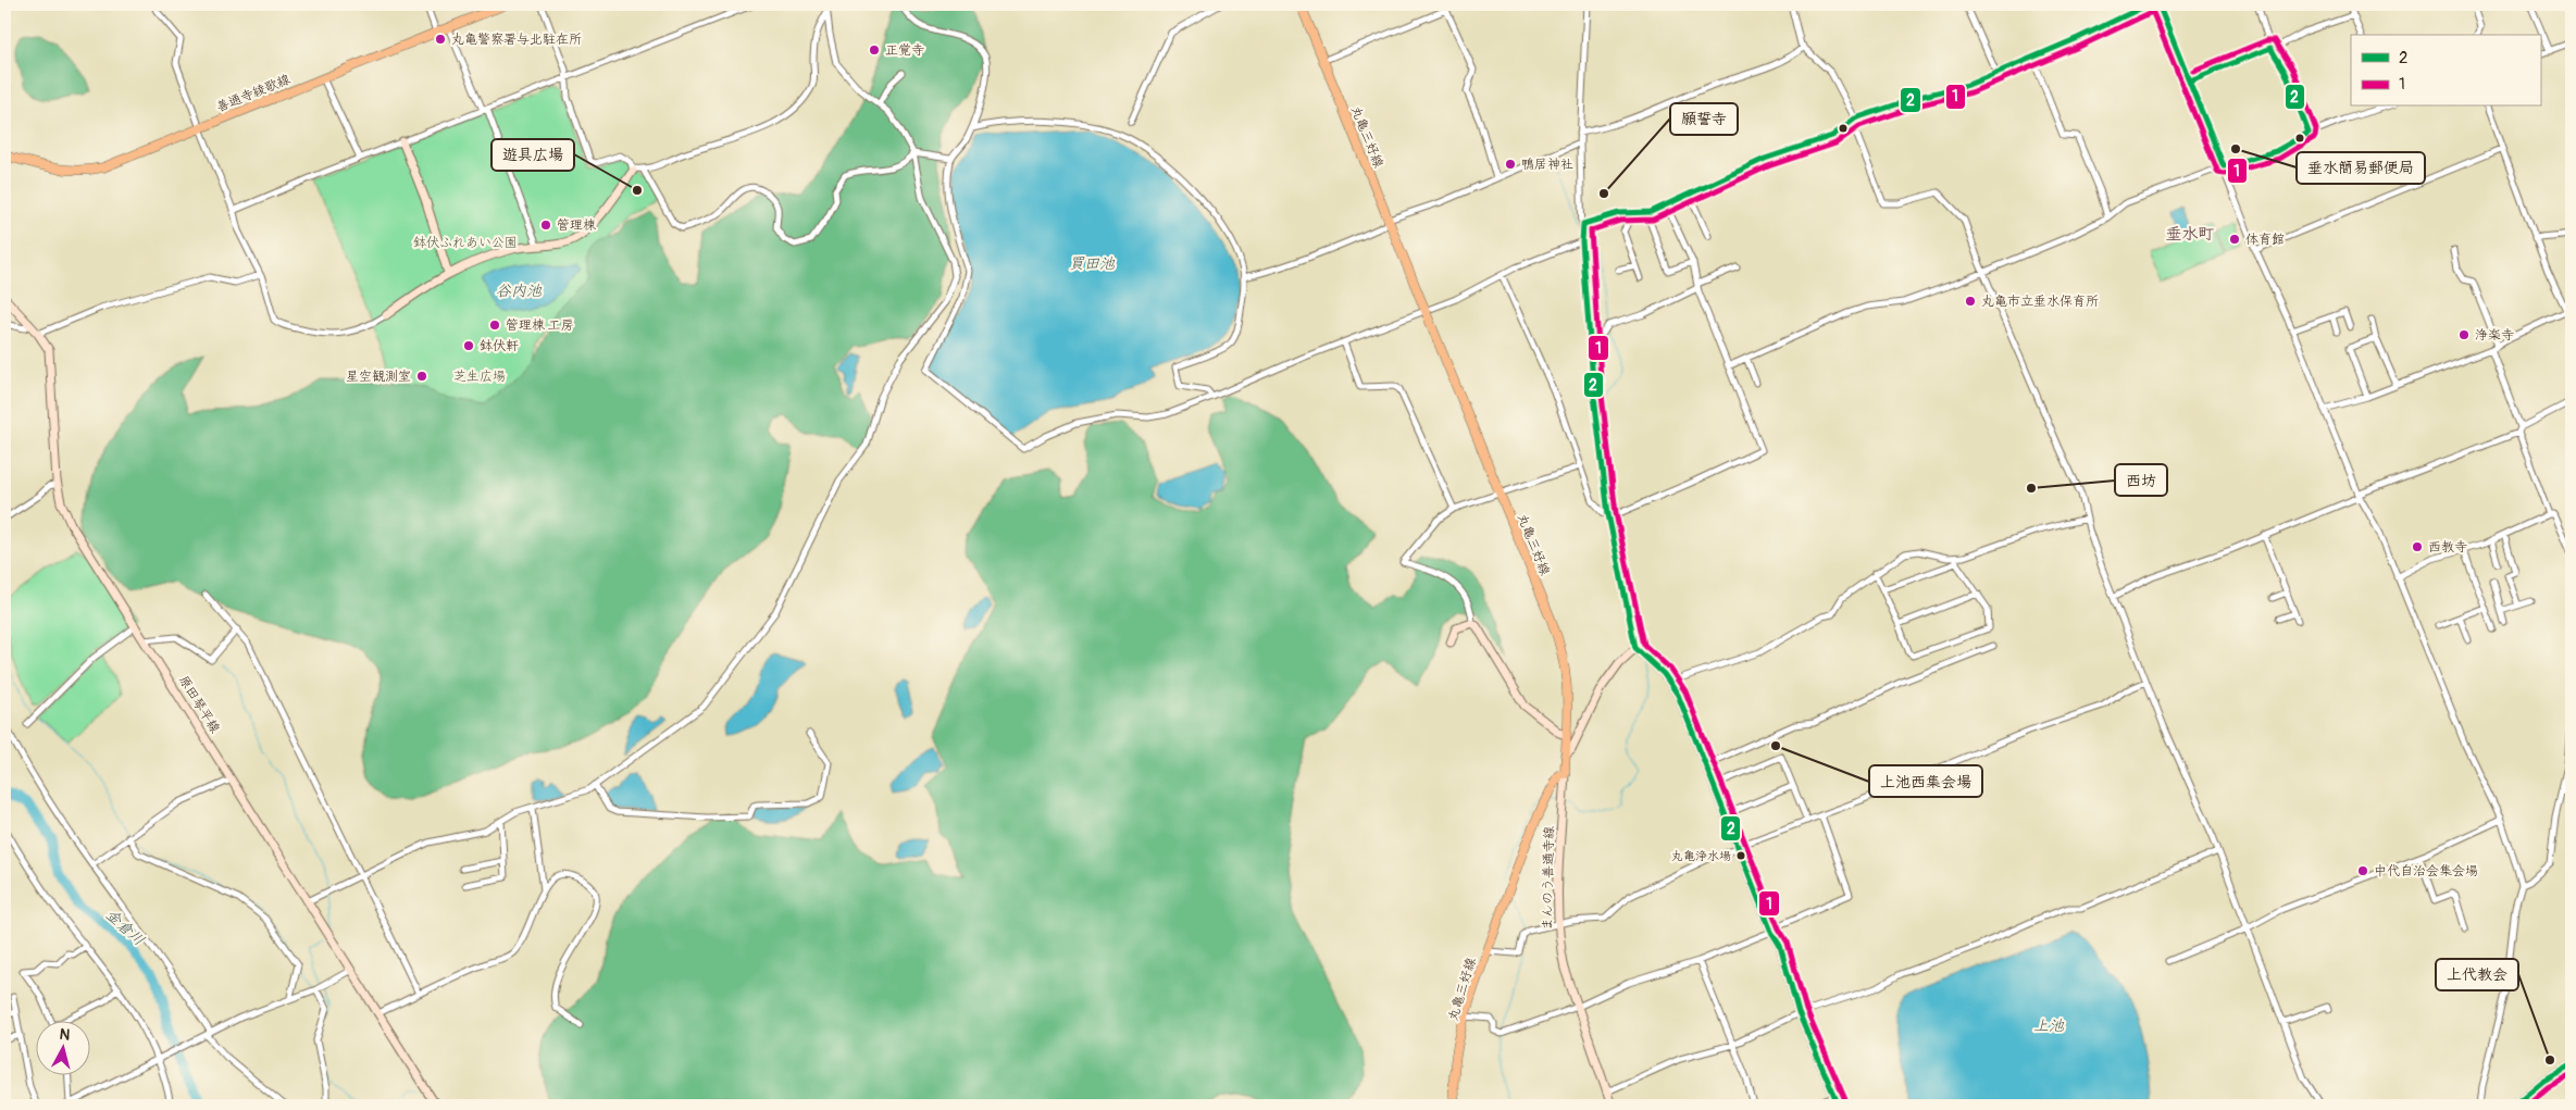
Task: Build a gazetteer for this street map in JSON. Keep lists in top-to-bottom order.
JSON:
{
  "streets": {
    "main road": [
      "善通寺綾歌線",
      "丸亀三好線",
      "原田琴平線",
      "まんのう善通寺線"
    ]
  },
  "crossings": [
    ["丸亀三好線", "まんのう善通寺線"]
  ],
  "districts": ["垂水町"],
  "water": [
    "買田池",
    "谷内池",
    "金倉川",
    "上池"
  ],
  "parks": ["鉢伏ふれあい公園", "芝生広場"],
  "places": [
    "丸亀警察署与北駐在所",
    "正覚寺",
    "垂水簡易郵便局",
    "鴨居神社",
    "遊具広場",
    "願誓寺",
    "管理棟",
    "体育館",
    "丸亀市立垂水保育所",
    "管理棟 工房",
    "浄楽寺",
    "鉢伏軒",
    "星空観測室",
    "西坊",
    "西教寺",
    "上池西集会場",
    "丸亀浄水場",
    "中代自治会集会場",
    "上代教会"
  ],
  "lines": ["transit line 2", "transit line 1"],
  "legend": ["2", "1"],
  "north": "top"
}
